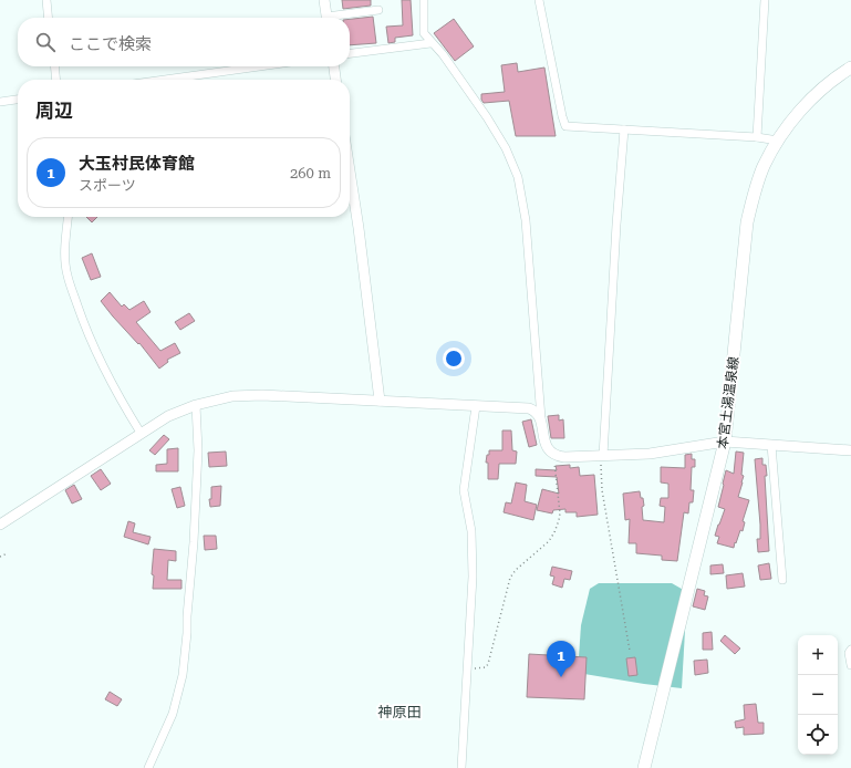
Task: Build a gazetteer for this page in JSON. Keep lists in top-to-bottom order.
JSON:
{
  "streets": {
    "main road": ["本宮土湯温泉線"]
  },
  "districts": ["神原田"],
  "page": {
    "search": "ここで検索",
    "heading": "周辺",
    "list": [
      {
        "mark": "1",
        "name": "大玉村民体育館",
        "note": "スポーツ",
        "value": "260 m"
      }
    ],
    "map_buttons": ["+", "−"],
    "pins": "1"
  }
}
